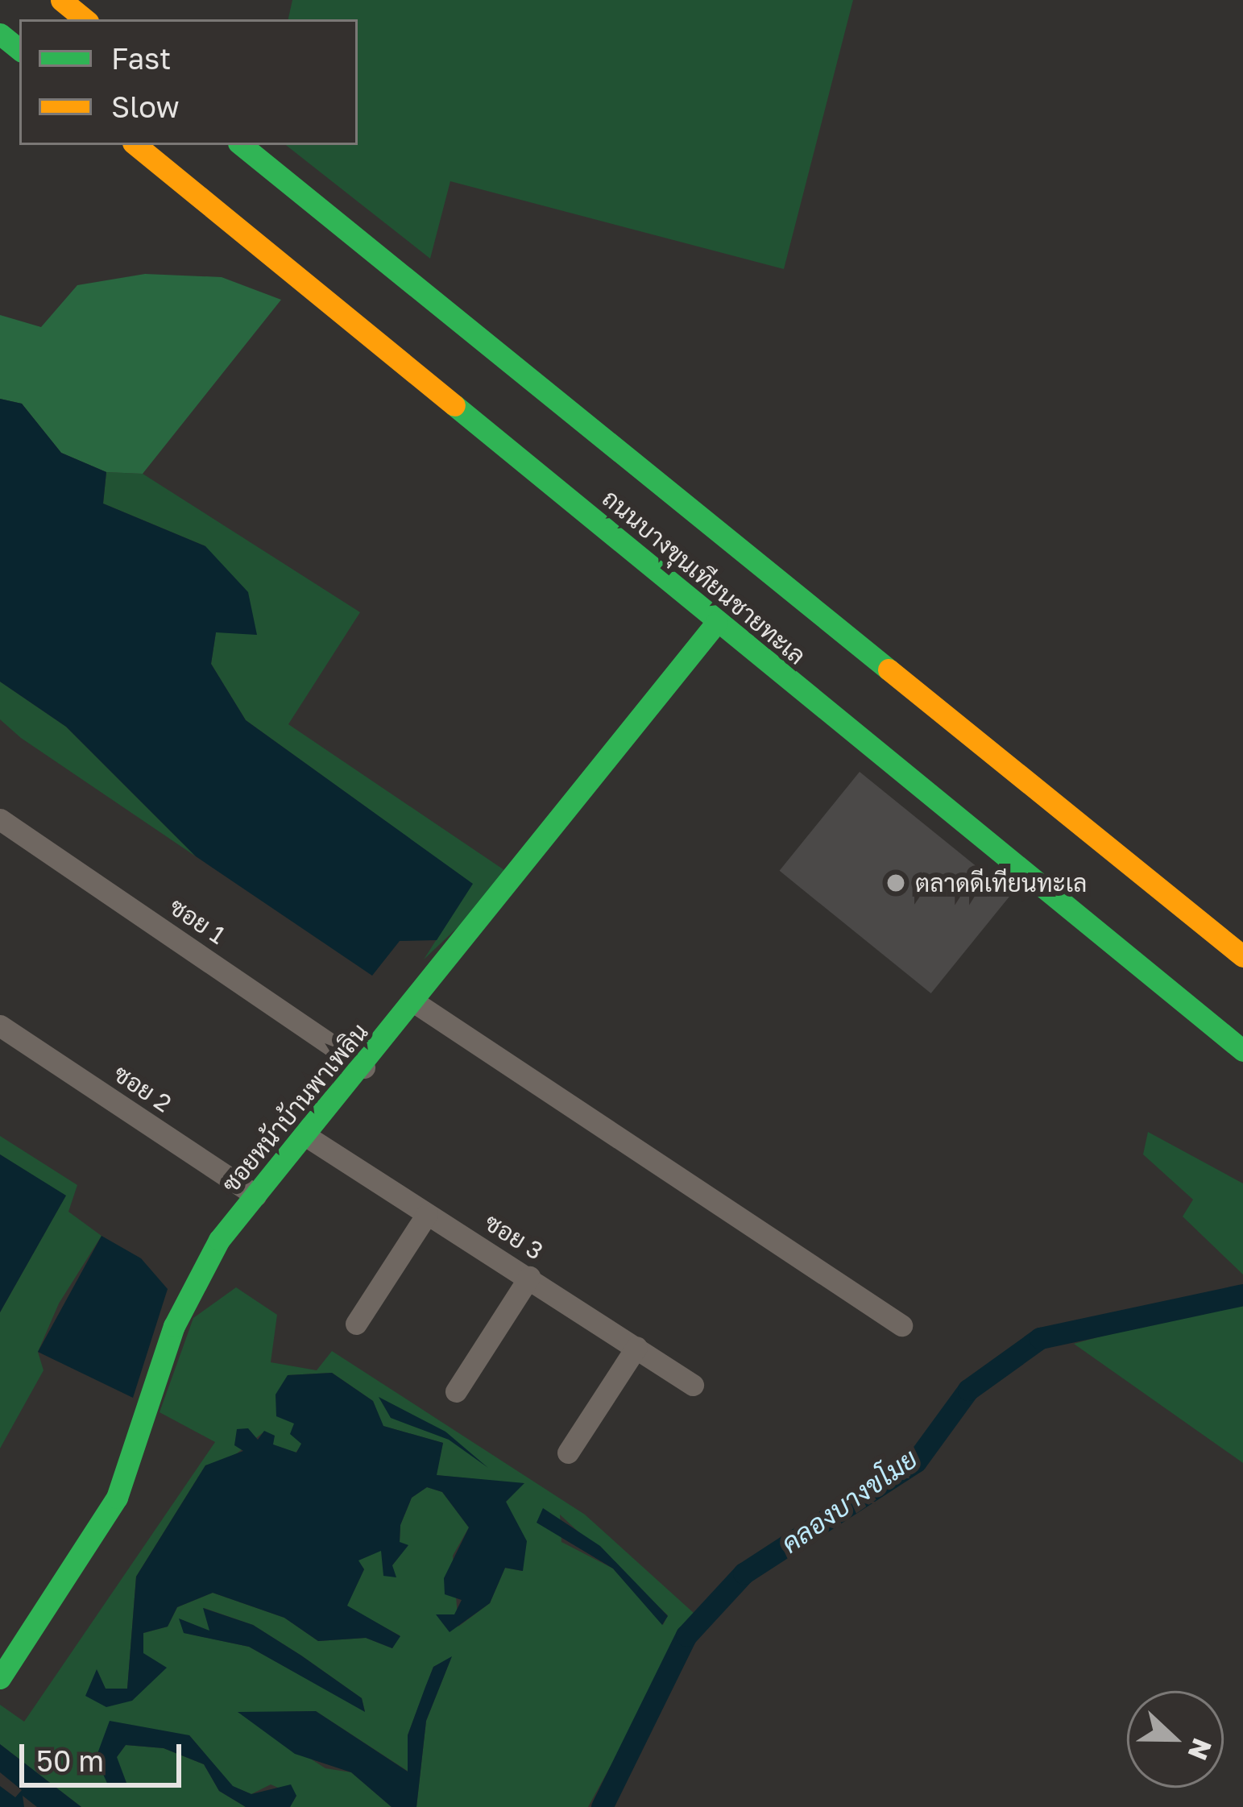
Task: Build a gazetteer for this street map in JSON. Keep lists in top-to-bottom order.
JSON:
{
  "streets": {
    "main road": ["ถนนบางขุนเทียนชายทะเล", "ซอยหน้าบ้านพาเพลิน"],
    "street": ["ซอย 1", "ซอย 2", "ซอย 3"]
  },
  "crossings": [
    ["ถนนบางขุนเทียนชายทะเล", "ซอยหน้าบ้านพาเพลิน"],
    ["ซอย 1", "ซอยหน้าบ้านพาเพลิน"],
    ["ซอย 2", "ซอยหน้าบ้านพาเพลิน"],
    ["ซอยหน้าบ้านพาเพลิน", "ซอย 3"]
  ],
  "water": ["คลองบางขโมย"],
  "places": ["ตลาดดีเทียนทะเล"],
  "legend": ["Fast", "Slow"],
  "scale_bar": "50 m",
  "north": "right"
}
